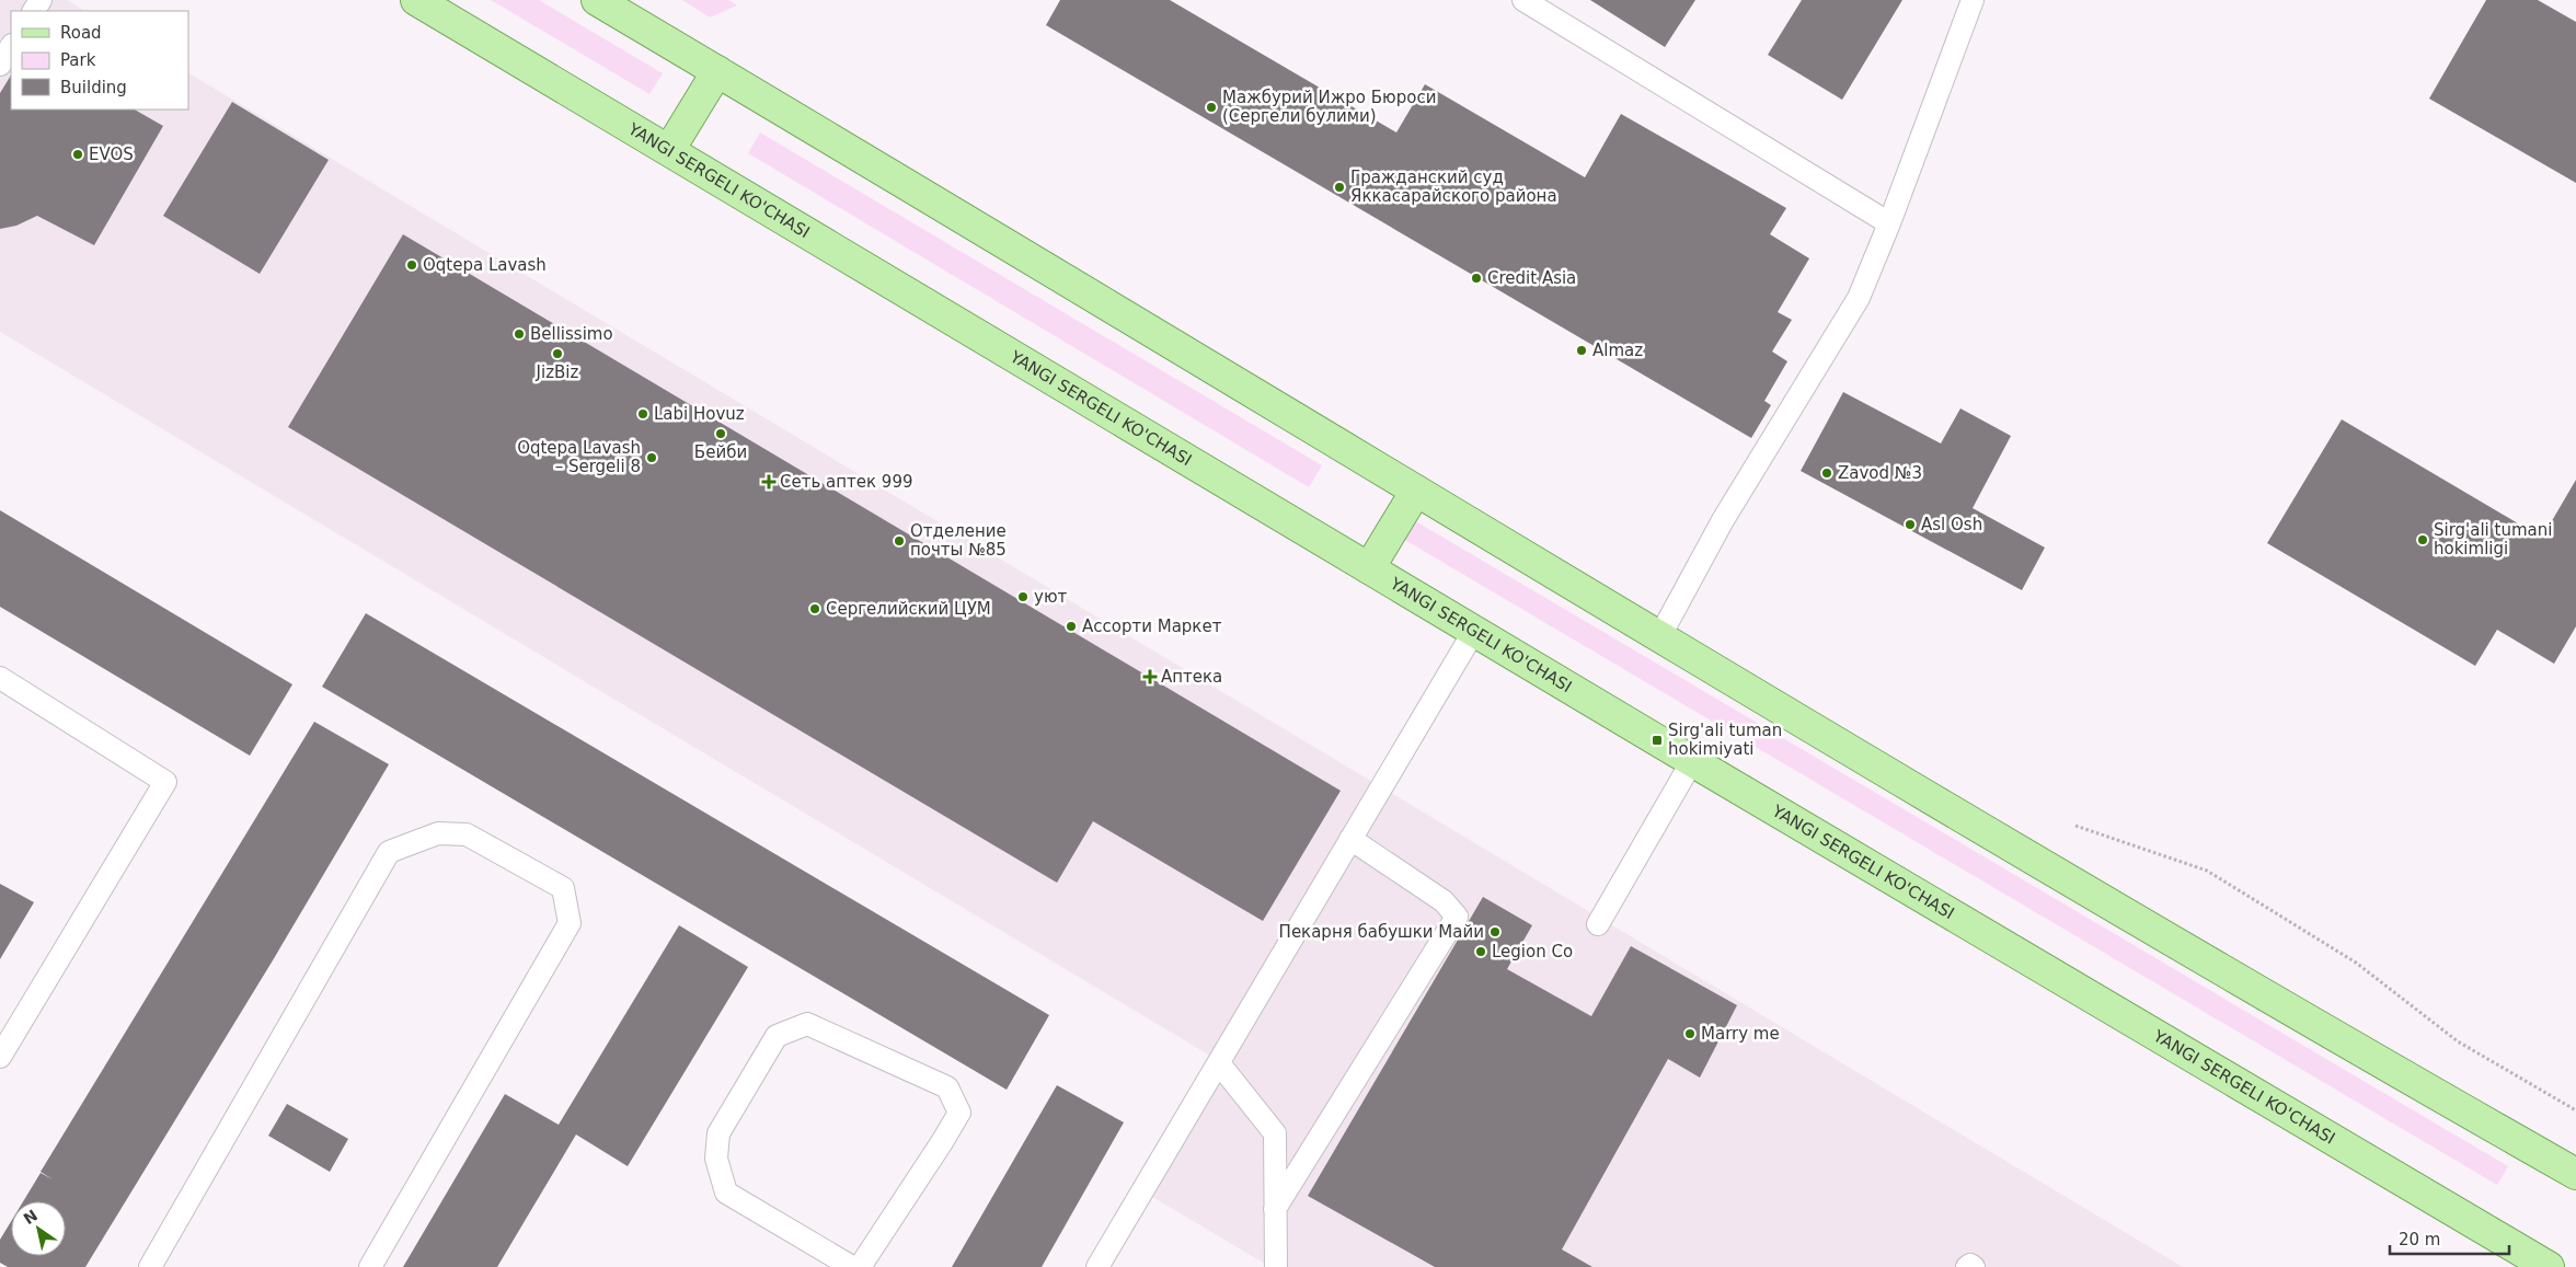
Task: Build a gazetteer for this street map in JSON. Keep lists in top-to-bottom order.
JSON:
{
  "streets": {
    "main road": ["YANGI SERGELI KO'CHASI"]
  },
  "places": {
    "other": [
      "Мажбурий Ижро Бюроси (Сергели булими)",
      "EVOS",
      "Гражданский суд Яккасарайского района",
      "Oqtepa Lavash",
      "Credit Asia",
      "Bellissimo",
      "Almaz",
      "JizBiz",
      "Labi Hovuz",
      "Бейби",
      "Oqtepa Lavash – Sergeli 8",
      "Zavod №3",
      "Asl Osh",
      "Sirg'ali tumani hokimligi",
      "Отделение почты №85",
      "уют",
      "Сергелийский ЦУМ",
      "Ассорти Маркет",
      "Пекарня бабушки Майи",
      "Legion Co",
      "Marry me"
    ],
    "health": ["Сеть аптек 999", "Аптека"],
    "transit": ["Sirg'ali tuman hokimiyati"]
  },
  "legend": ["Road", "Park", "Building"],
  "scale_bar": "20 m",
  "north": "top left"
}
